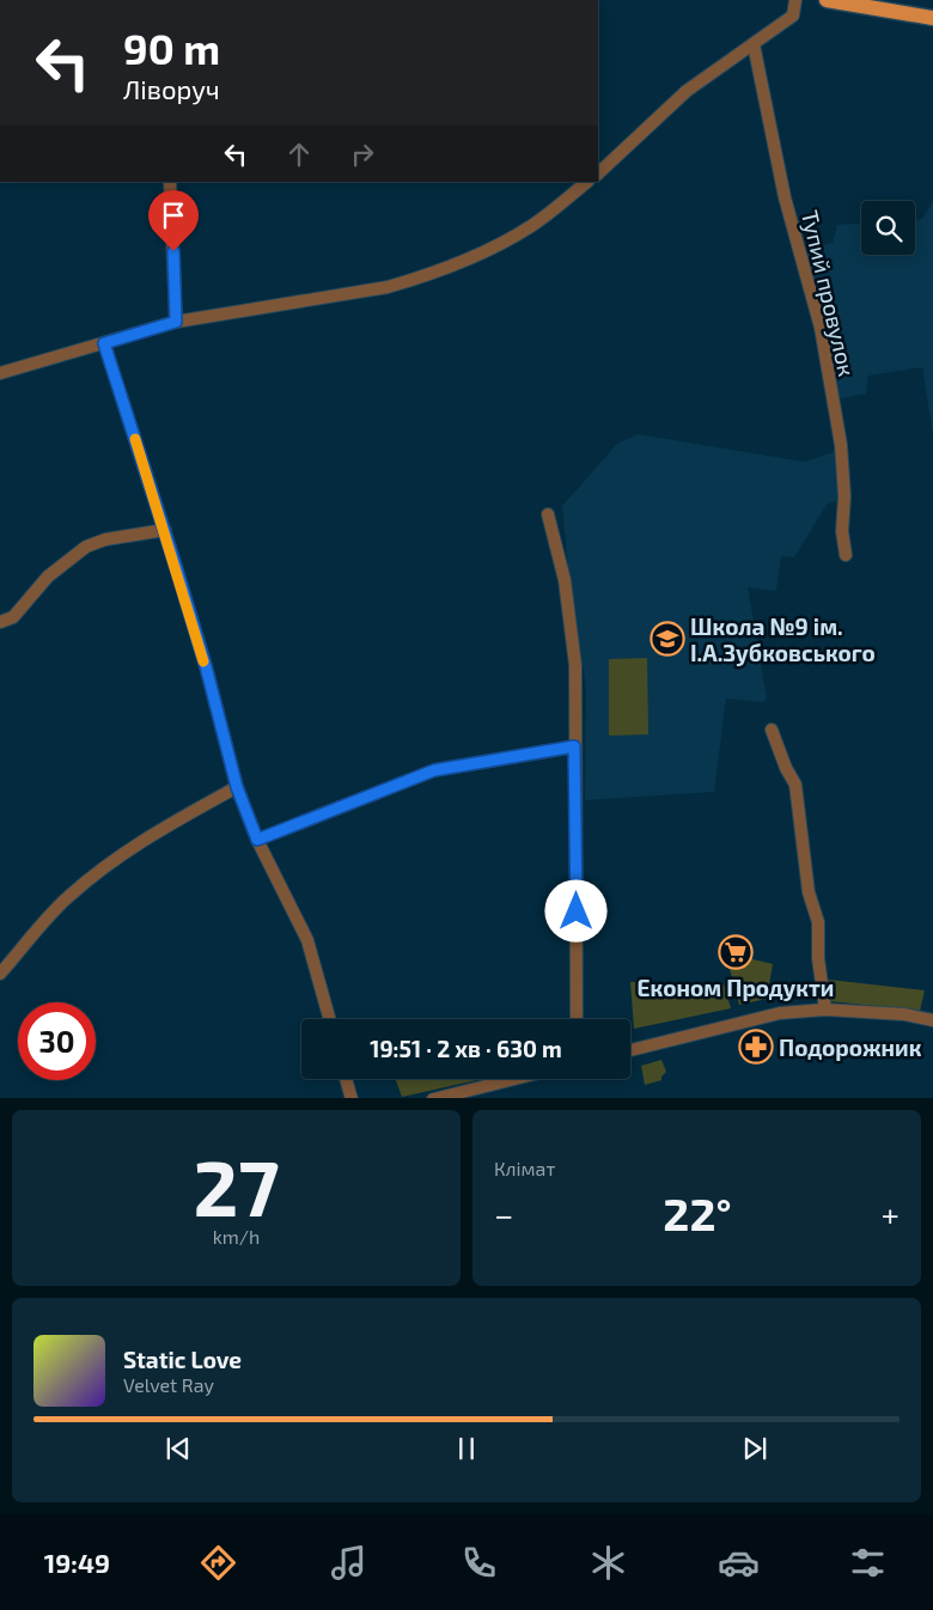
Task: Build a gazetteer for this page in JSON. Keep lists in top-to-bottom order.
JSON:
{
  "streets": {
    "street": ["Тупий провулок"]
  },
  "places": {
    "school or university": ["Школа №9 ім. І.А.Зубковського"],
    "supermarket": ["Економ Продукти"],
    "pharmacy": ["Подорожник"]
  },
  "page": {
    "turn": ["90 m", "Ліворуч"],
    "limit": "30",
    "trip": "19:51 · 2 хв · 630 m",
    "tile": [
      ["27", "km/h"],
      "Клімат"
    ],
    "heat": ["−", "22°", "+"],
    "song": ["Static Love", "Velvet Ray"],
    "tabs": "19:49"
  }
}
